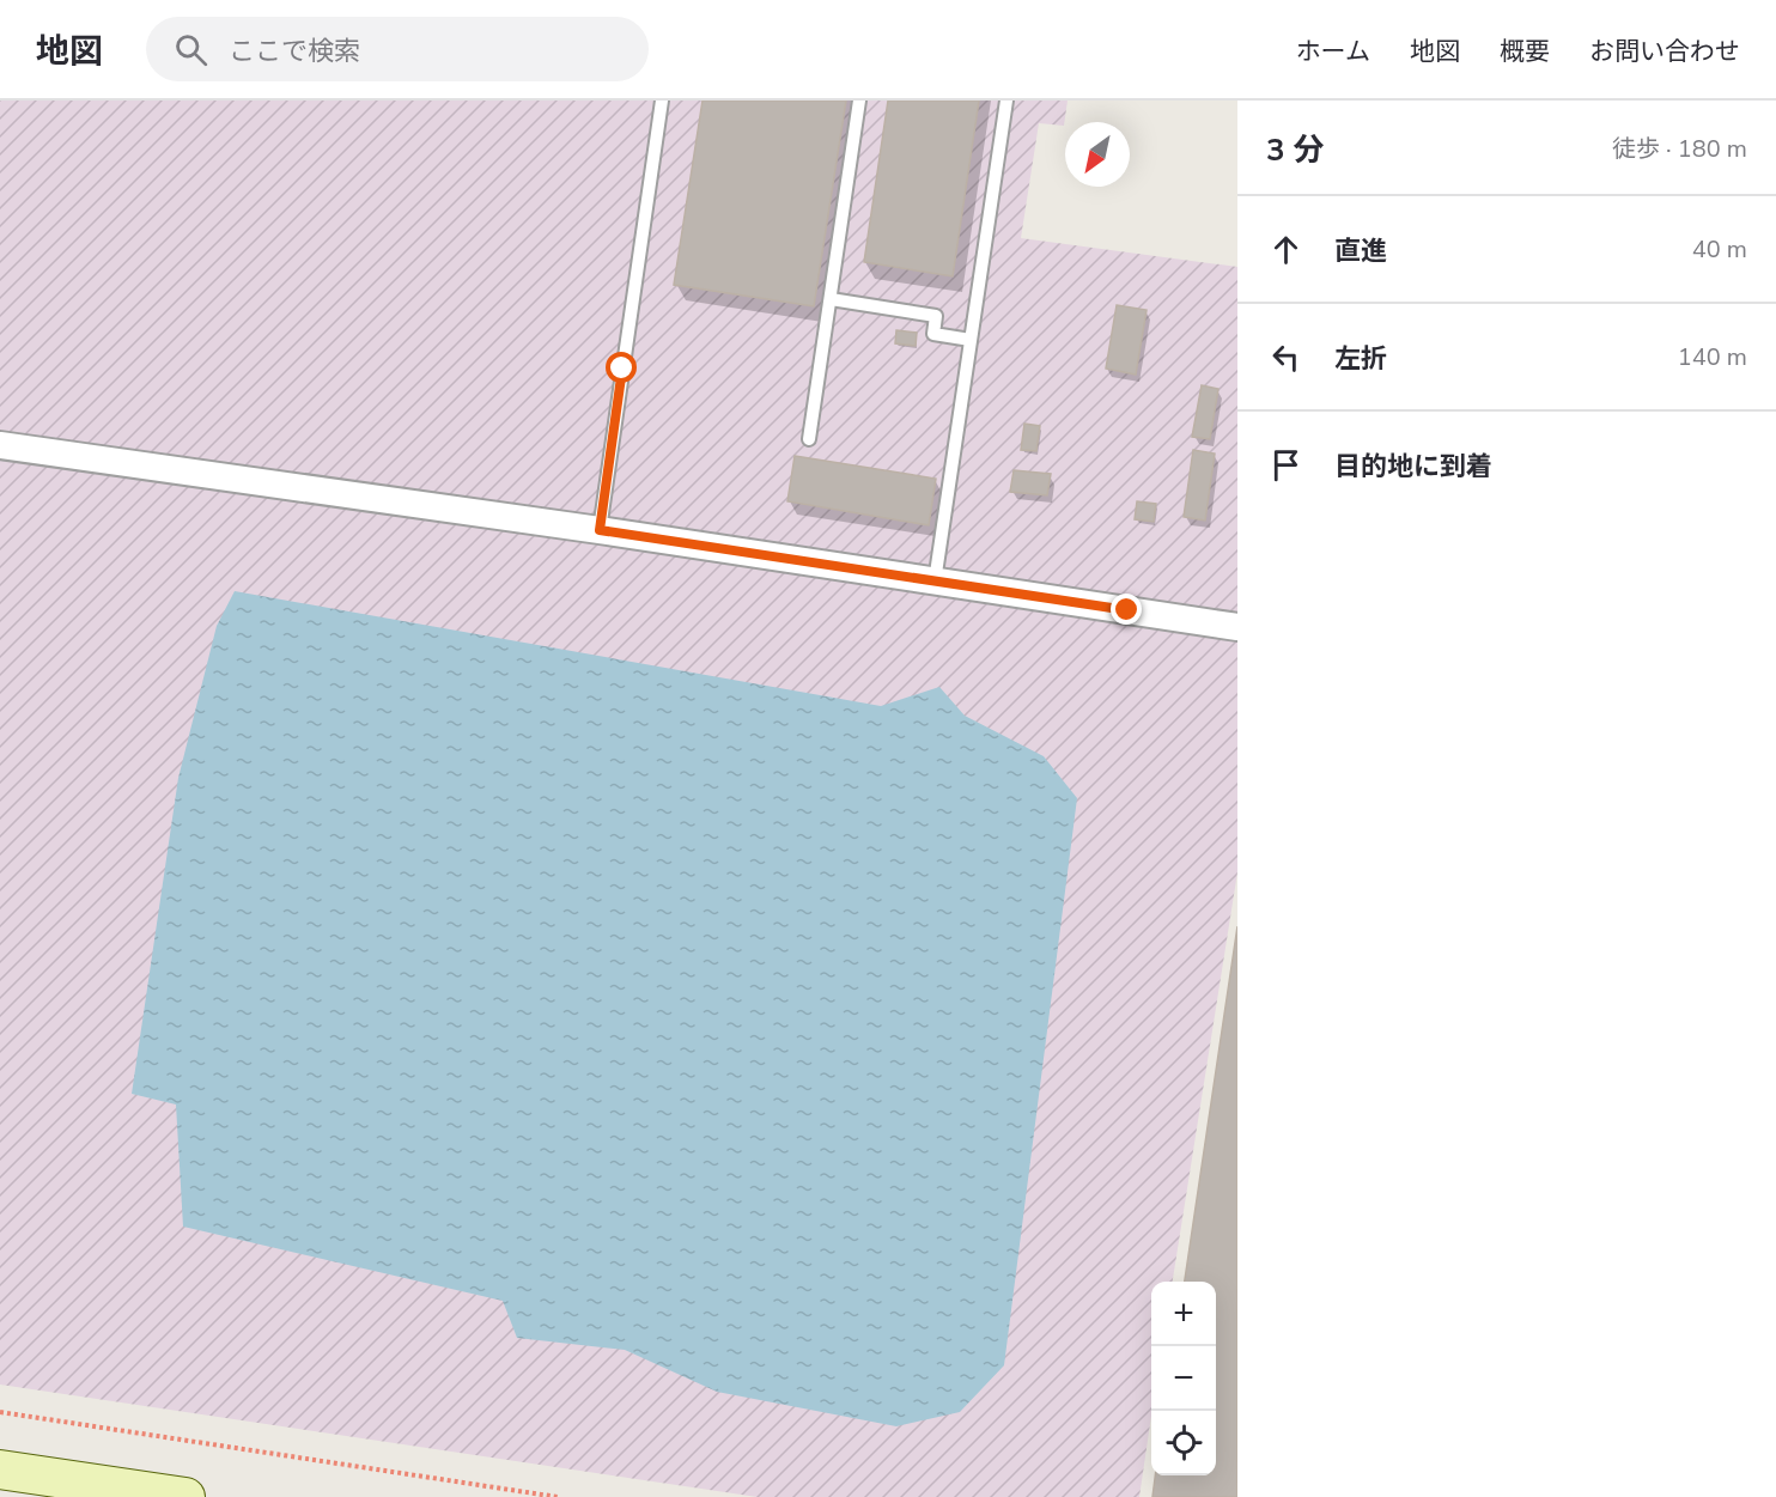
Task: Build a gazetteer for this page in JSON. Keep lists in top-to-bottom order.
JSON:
{
  "north": "bottom left",
  "page": {
    "header": "地図",
    "search": "ここで検索",
    "nav": [
      "ホーム",
      "地図",
      "概要",
      "お問い合わせ"
    ],
    "heading": ["3 分", "徒歩 · 180 m"],
    "list": [
      ["直進", "40 m"],
      ["左折", "140 m"],
      "目的地に到着"
    ],
    "map_buttons": ["+", "−"]
  }
}
